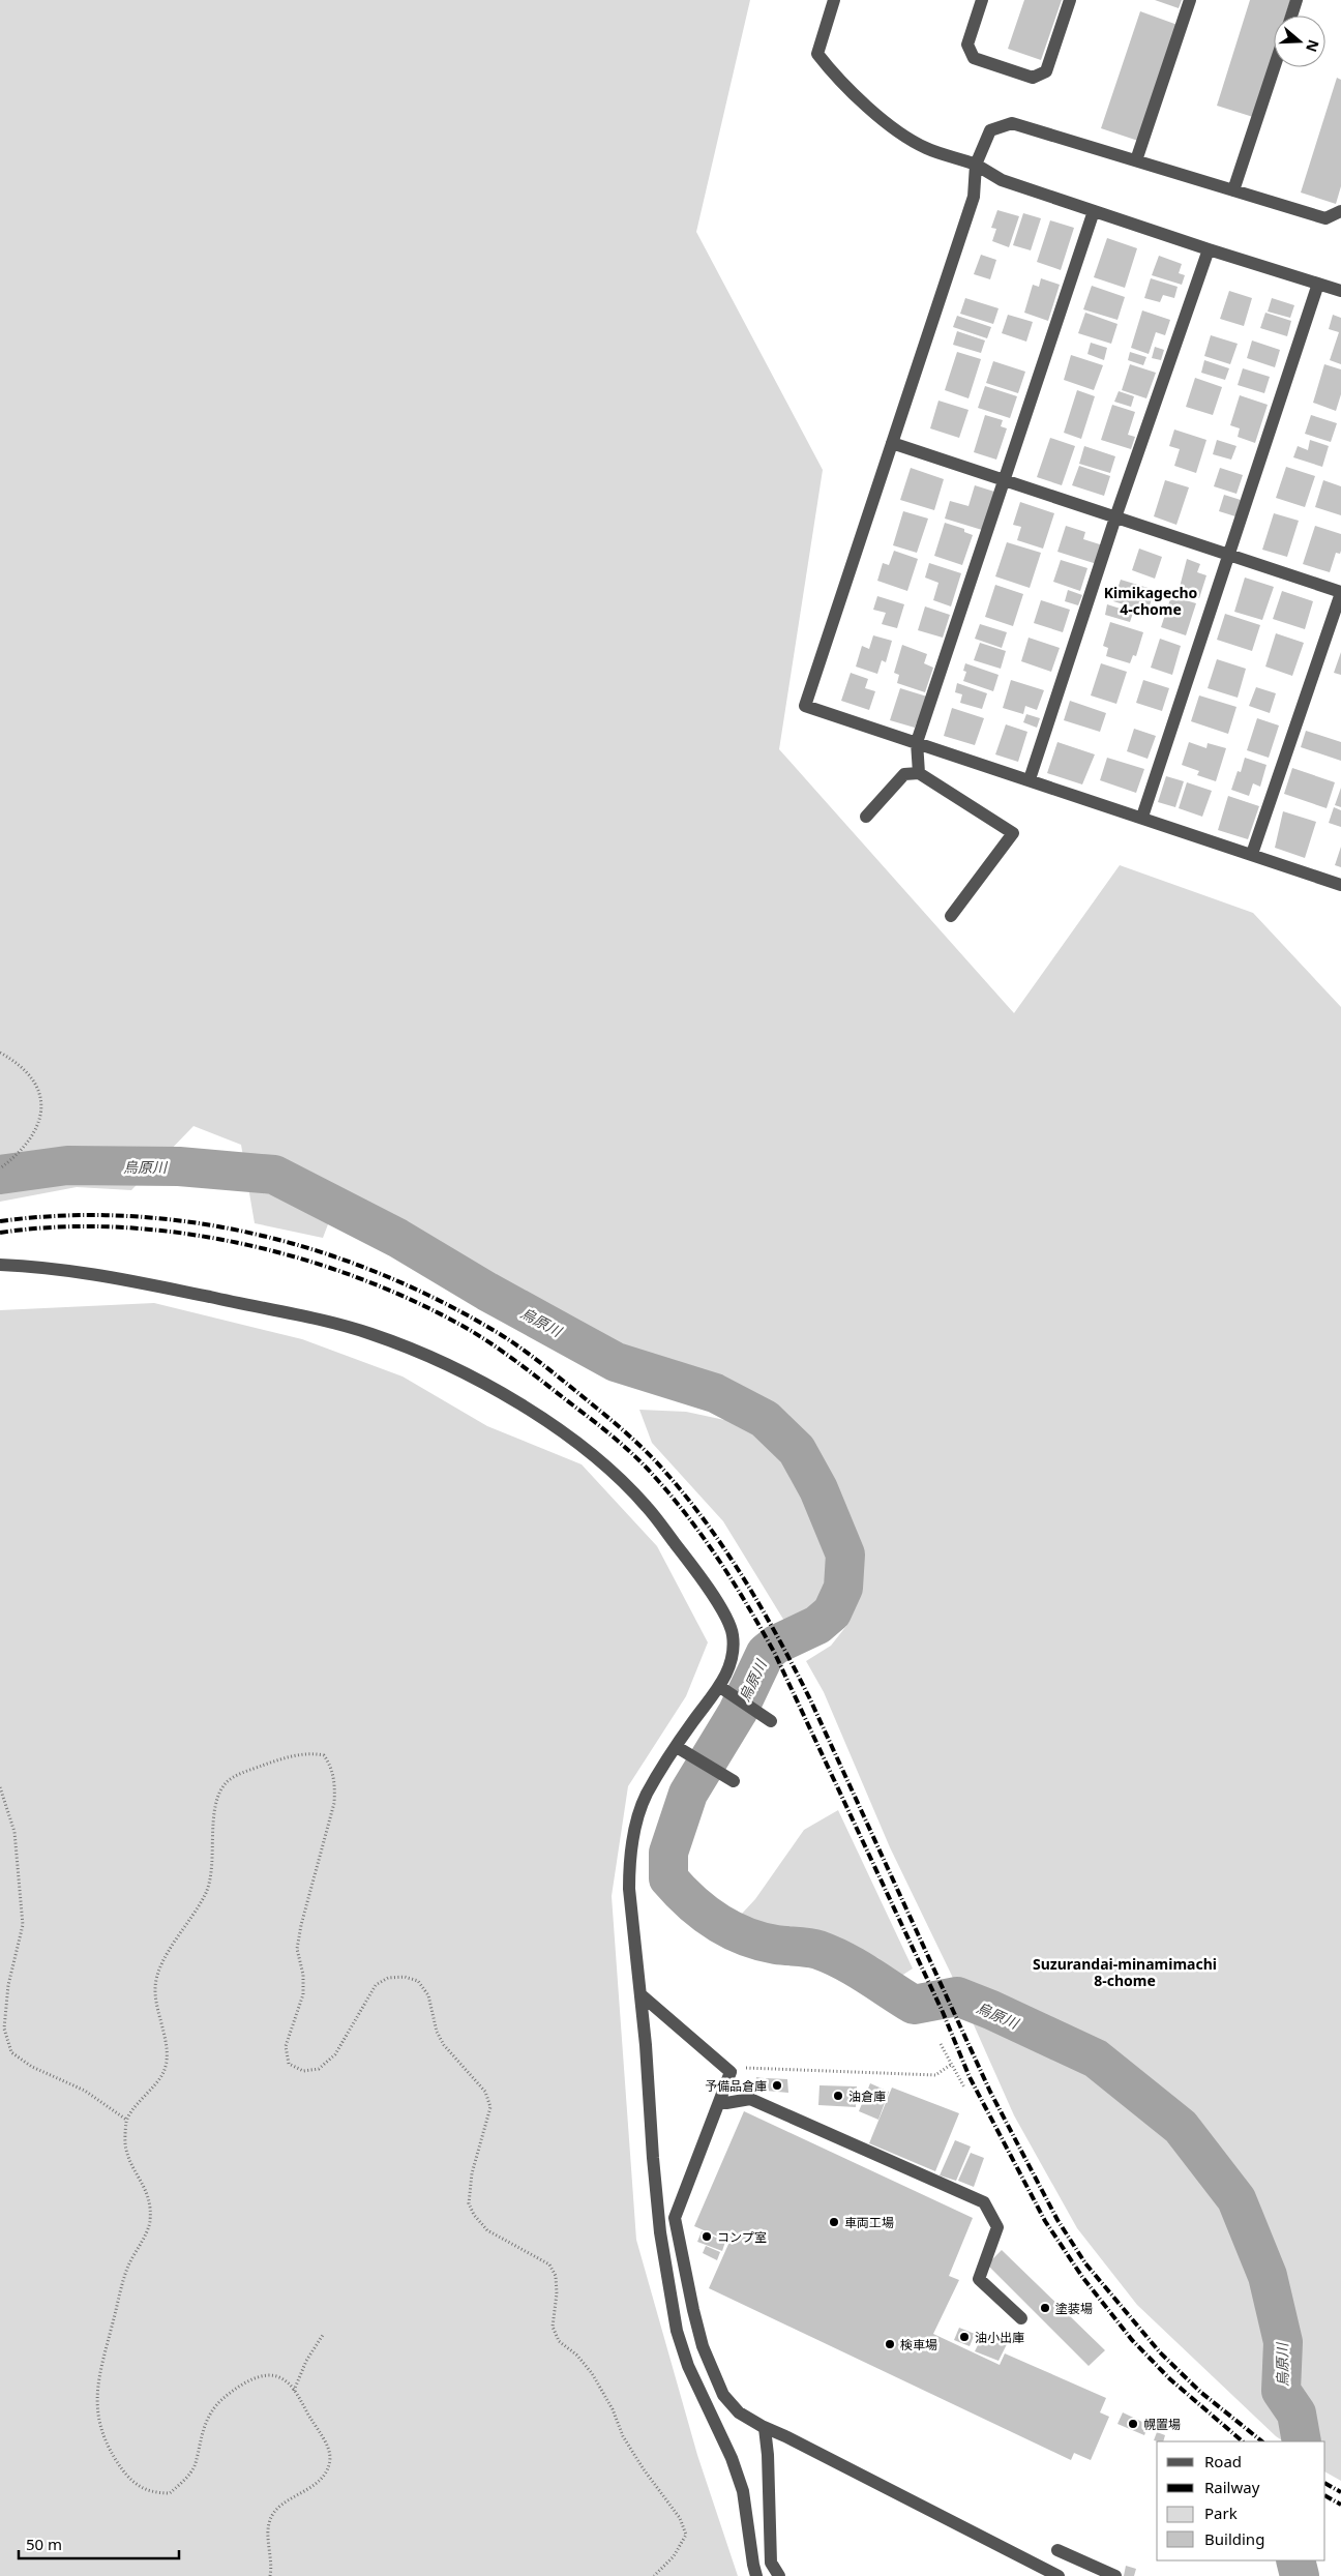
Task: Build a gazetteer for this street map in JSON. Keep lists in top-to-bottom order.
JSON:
{
  "districts": ["Kimikagecho 4-chome", "Suzurandai-minamimachi 8-chome"],
  "water": ["烏原川"],
  "places": [
    "予備品倉庫",
    "油倉庫",
    "車両工場",
    "コンプ室",
    "塗装場",
    "油小出庫",
    "検車場",
    "幌置場"
  ],
  "legend": [
    "Road",
    "Railway",
    "Park",
    "Building"
  ],
  "scale_bar": "50 m",
  "north": "right"
}
